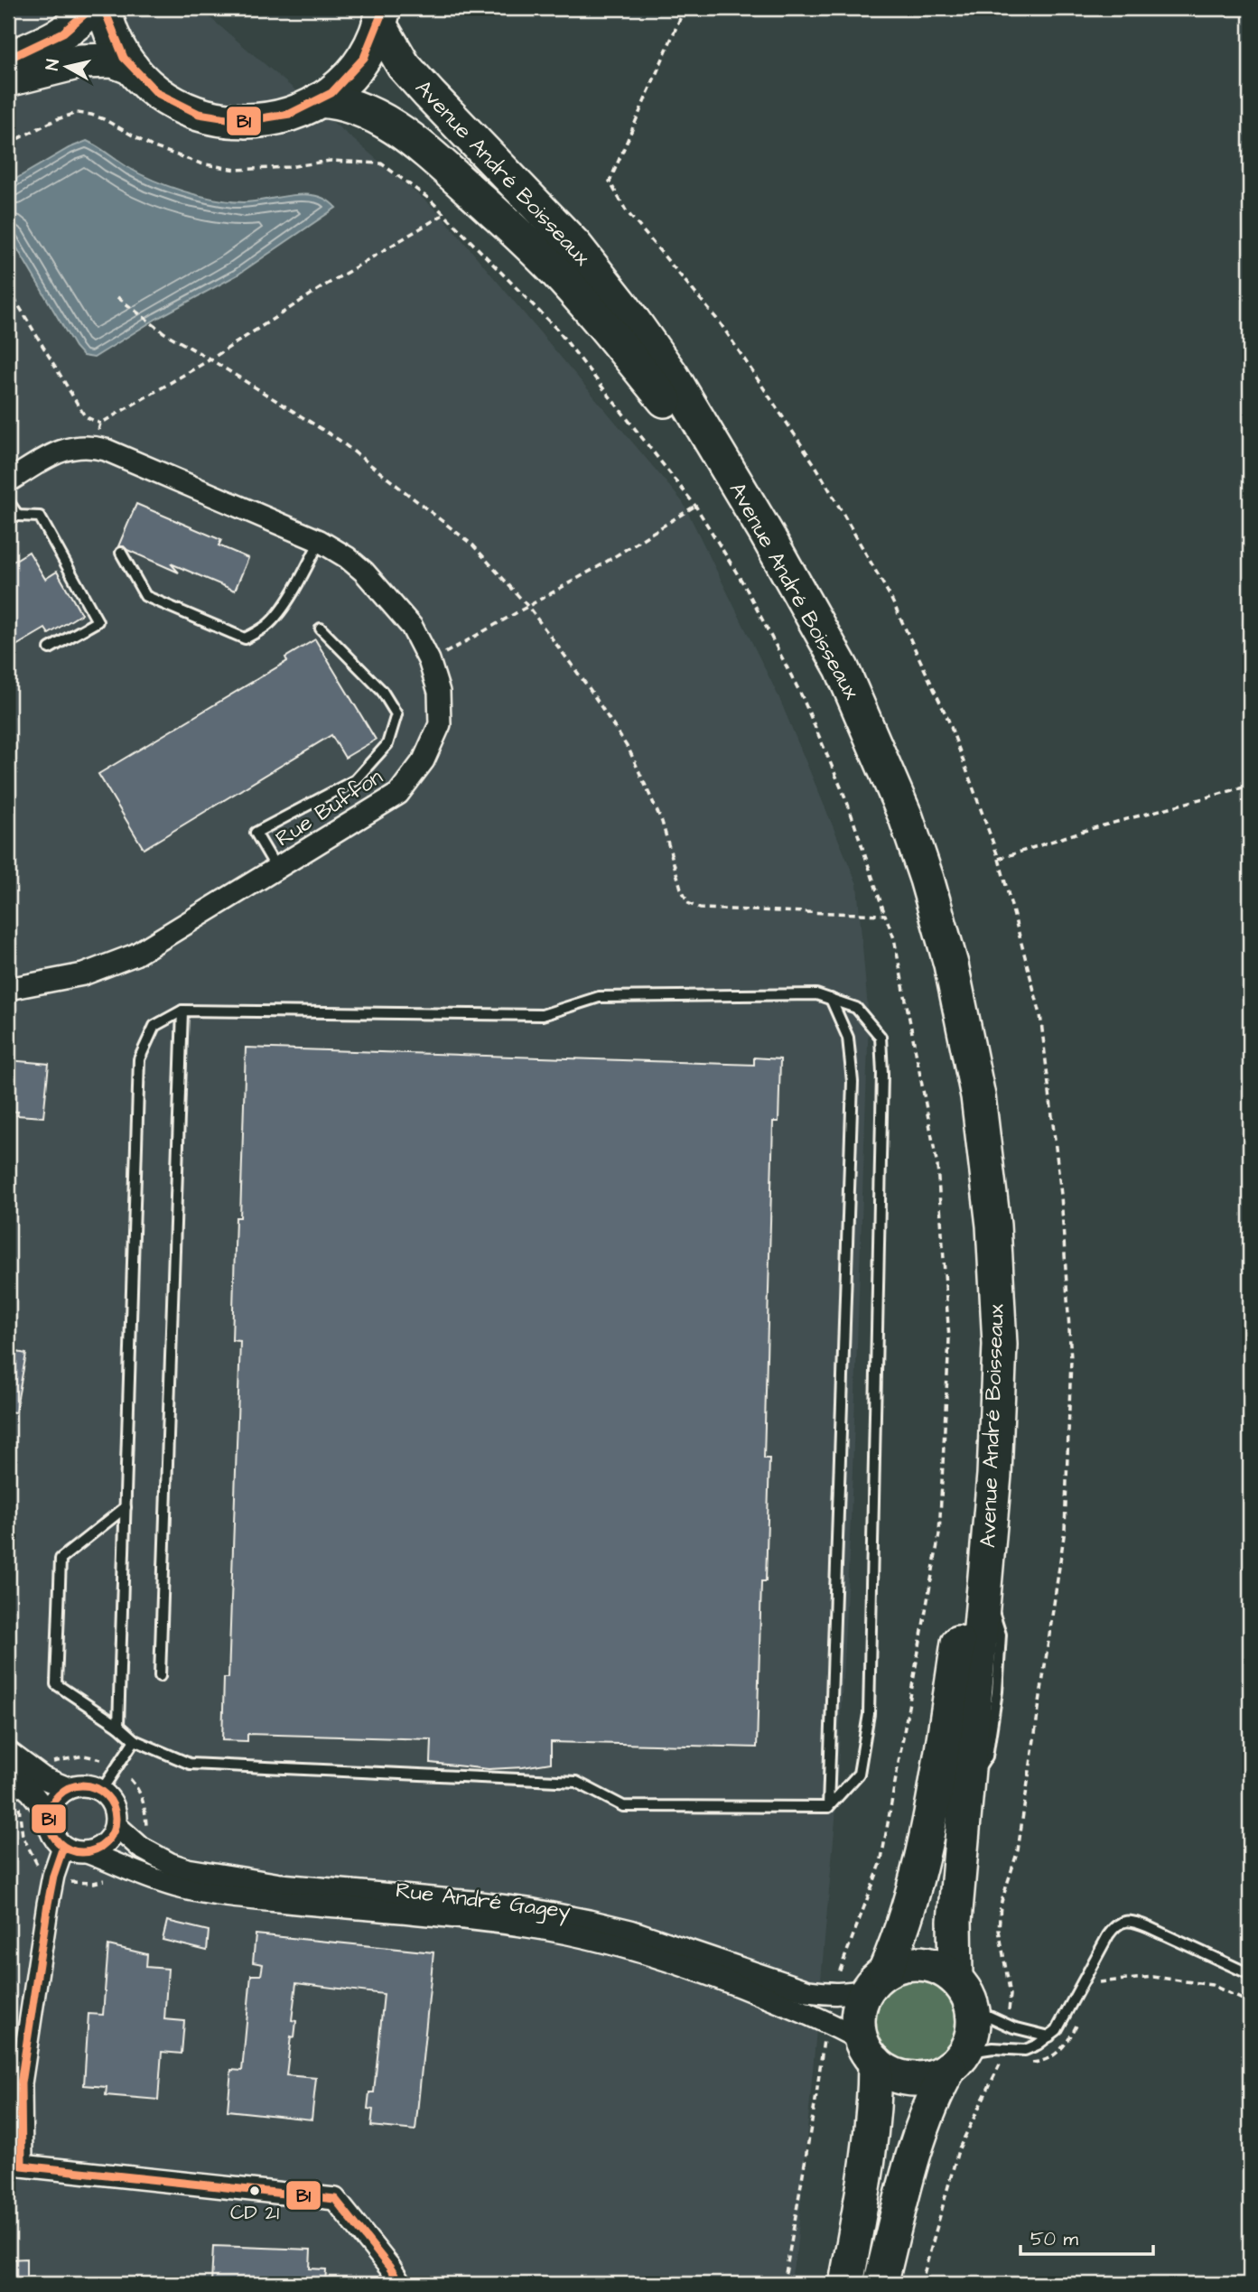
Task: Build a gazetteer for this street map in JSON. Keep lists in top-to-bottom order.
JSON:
{
  "streets": {
    "main road": ["Avenue André Boisseaux"],
    "street": ["Rue Buffon", "Rue André Gagey"]
  },
  "crossings": [
    ["Avenue André Boisseaux", "Rue André Gagey"]
  ],
  "places": ["CD 21"],
  "lines": ["transit line B1"],
  "scale_bar": "50 m",
  "north": "left"
}
